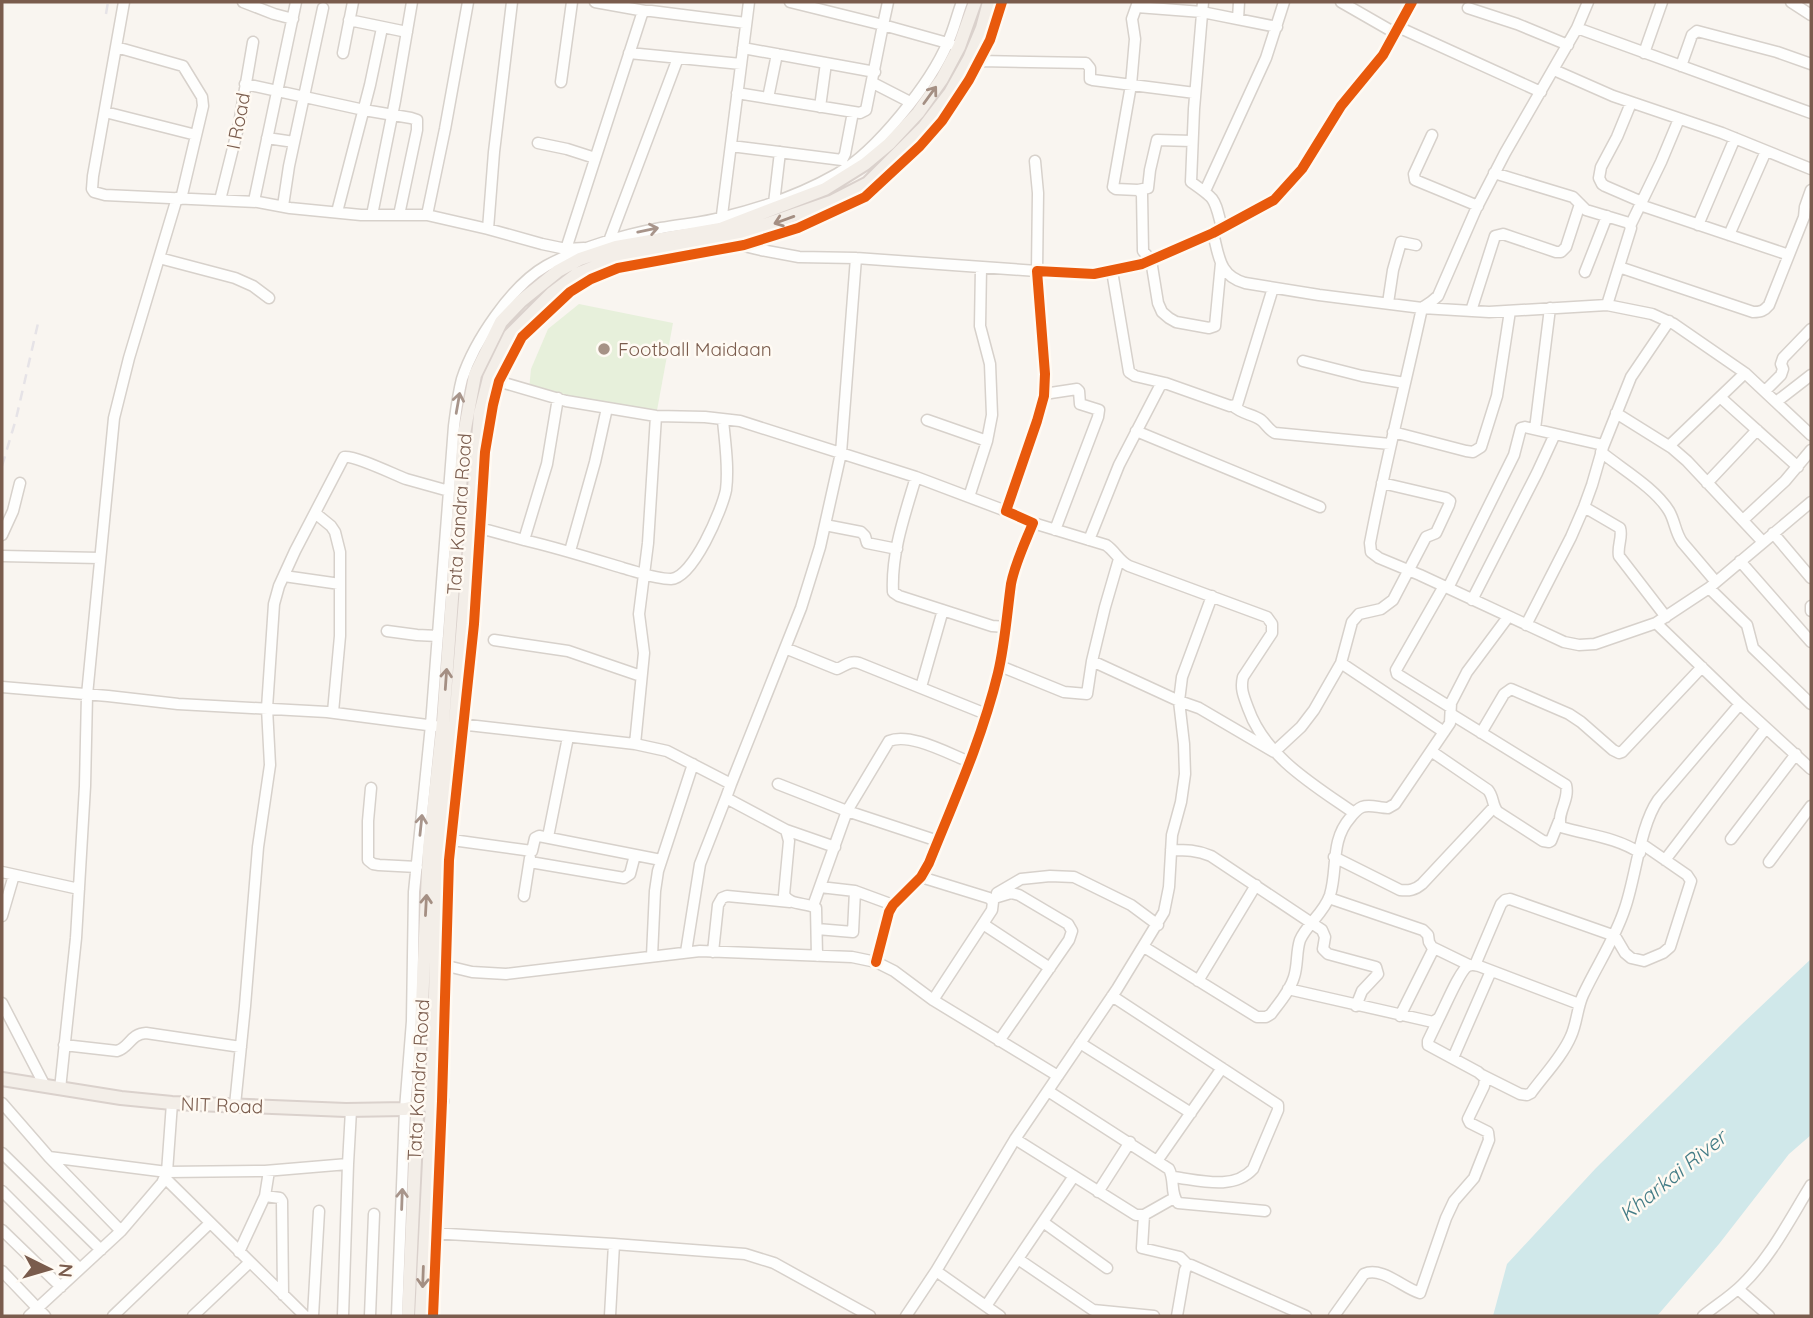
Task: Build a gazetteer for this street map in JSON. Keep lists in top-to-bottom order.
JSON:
{
  "streets": {
    "main road": ["Tata Kandra Road", "NIT Road"],
    "street": ["I Road"]
  },
  "crossings": [
    ["Tata Kandra Road", "NIT Road"]
  ],
  "water": ["Kharkai River"],
  "places": ["Football Maidaan"],
  "north": "right"
}
